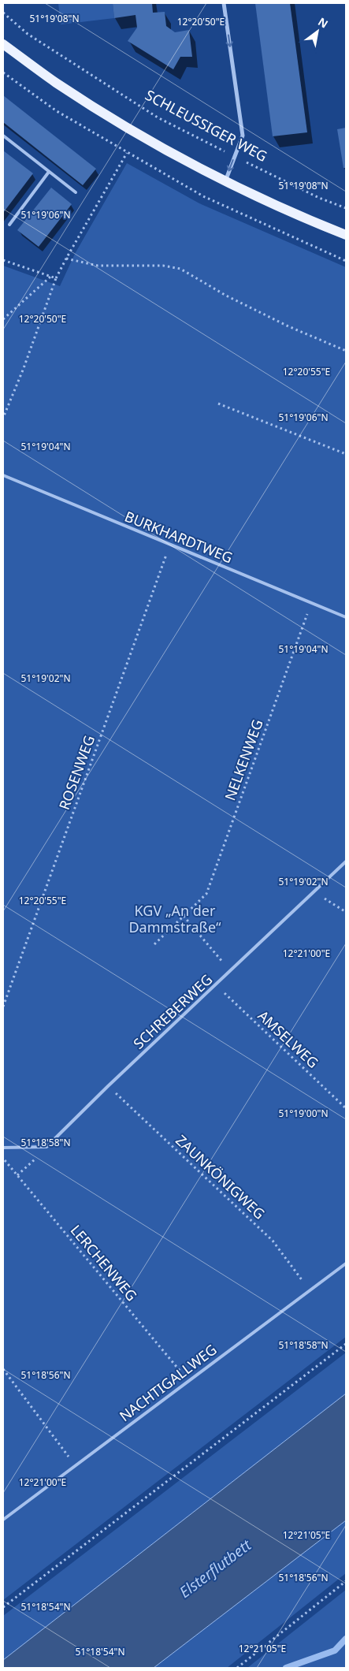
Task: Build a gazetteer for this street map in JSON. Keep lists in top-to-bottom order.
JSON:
{
  "streets": {
    "lane": ["BURKHARDTWEG", "SCHREBERWEG", "NACHTIGALLWEG"],
    "path": [
      "SCHLEUSSIGER WEG",
      "NELKENWEG",
      "ROSENWEG",
      "AMSELWEG",
      "ZAUNKÖNIGWEG",
      "LERCHENWEG"
    ]
  },
  "crossings": [
    ["BURKHARDTWEG", "NELKENWEG"],
    ["BURKHARDTWEG", "ROSENWEG"],
    ["SCHREBERWEG", "AMSELWEG"],
    ["SCHREBERWEG", "ZAUNKÖNIGWEG"],
    ["ZAUNKÖNIGWEG", "NACHTIGALLWEG"],
    ["LERCHENWEG", "NACHTIGALLWEG"]
  ],
  "water": ["Elsterflutbett"],
  "parks": ["KGV „An der Dammstraße“"],
  "north": "top right",
  "coordinates": [
    "51°19'08\"N",
    "12°20'50\"E",
    "51°19'06\"N",
    "12°20'55\"E",
    "51°19'04\"N",
    "51°19'02\"N",
    "12°21'00\"E",
    "51°19'00\"N",
    "51°18'58\"N",
    "51°18'56\"N",
    "12°21'05\"E",
    "51°18'54\"N"
  ]
}
